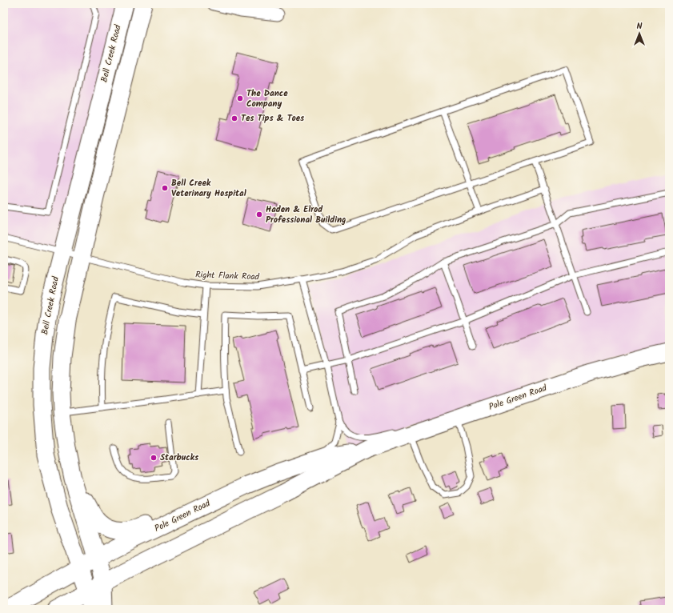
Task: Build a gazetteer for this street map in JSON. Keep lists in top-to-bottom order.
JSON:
{
  "streets": {
    "main road": ["Bell Creek Road", "Pole Green Road"],
    "lane": ["Right Flank Road"]
  },
  "crossings": [
    ["Bell Creek Road", "Right Flank Road"],
    ["Bell Creek Road", "Pole Green Road"]
  ],
  "places": [
    "The Dance Company",
    "Tes Tips & Toes",
    "Bell Creek Veterinary Hospital",
    "Haden & Elrod Professional Building",
    "Starbucks"
  ],
  "north": "top"
}
